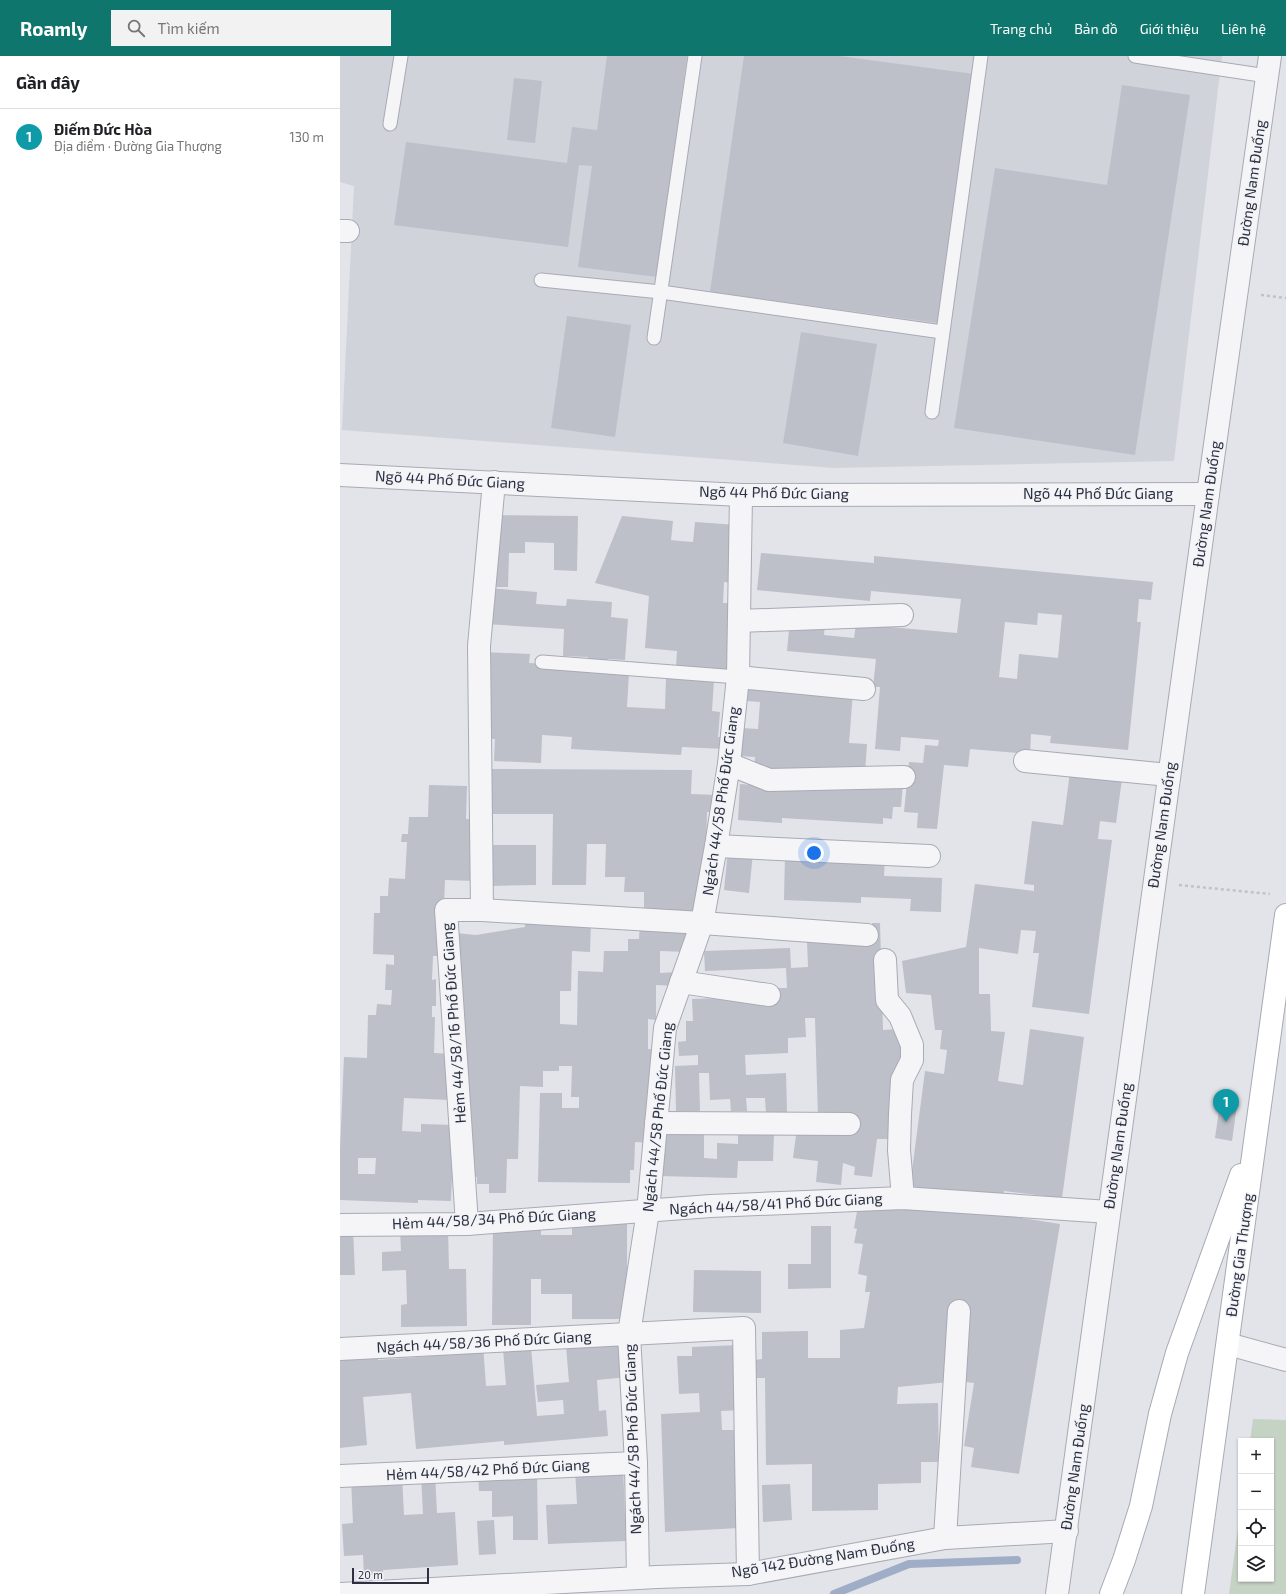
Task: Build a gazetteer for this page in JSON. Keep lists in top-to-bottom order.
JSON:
{
  "streets": {
    "main road": ["Đường Gia Thượng"],
    "street": [
      "Đường Nam Đuống",
      "Ngõ 44 Phố Đức Giang",
      "Ngách 44/58 Phố Đức Giang",
      "Hẻm 44/58/16 Phố Đức Giang",
      "Ngách 44/58/41 Phố Đức Giang",
      "Hẻm 44/58/34 Phố Đức Giang",
      "Ngách 44/58/36 Phố Đức Giang",
      "Hẻm 44/58/42 Phố Đức Giang",
      "Ngõ 142 Đường Nam Đuống"
    ]
  },
  "crossings": [
    ["Đường Nam Đuống", "Ngõ 44 Phố Đức Giang"],
    ["Đường Nam Đuống", "Ngách 44/58/41 Phố Đức Giang"],
    ["Đường Nam Đuống", "Ngõ 142 Đường Nam Đuống"],
    ["Ngõ 44 Phố Đức Giang", "Ngách 44/58 Phố Đức Giang"],
    ["Ngách 44/58 Phố Đức Giang", "Hẻm 44/58/16 Phố Đức Giang"],
    ["Ngách 44/58 Phố Đức Giang", "Ngách 44/58/41 Phố Đức Giang"],
    ["Ngách 44/58 Phố Đức Giang", "Hẻm 44/58/34 Phố Đức Giang"],
    ["Ngách 44/58 Phố Đức Giang", "Ngách 44/58/36 Phố Đức Giang"],
    ["Ngách 44/58 Phố Đức Giang", "Hẻm 44/58/42 Phố Đức Giang"],
    ["Ngách 44/58 Phố Đức Giang", "Ngõ 142 Đường Nam Đuống"],
    ["Hẻm 44/58/16 Phố Đức Giang", "Hẻm 44/58/34 Phố Đức Giang"],
    ["Ngách 44/58/41 Phố Đức Giang", "Hẻm 44/58/34 Phố Đức Giang"],
    ["Ngách 44/58/36 Phố Đức Giang", "Ngõ 142 Đường Nam Đuống"]
  ],
  "scale_bar": "20 m",
  "page": {
    "header": "Roamly",
    "search": "Tìm kiếm",
    "nav": [
      "Trang chủ",
      "Bản đồ",
      "Giới thiệu",
      "Liên hệ"
    ],
    "heading": "Gần đây",
    "list": [
      {
        "mark": "1",
        "name": "Điếm Đức Hòa",
        "note": "Địa điểm · Đường Gia Thượng",
        "value": "130 m"
      }
    ],
    "pins": "1",
    "map_buttons": ["+", "−"],
    "scale": "20 m"
  }
}
